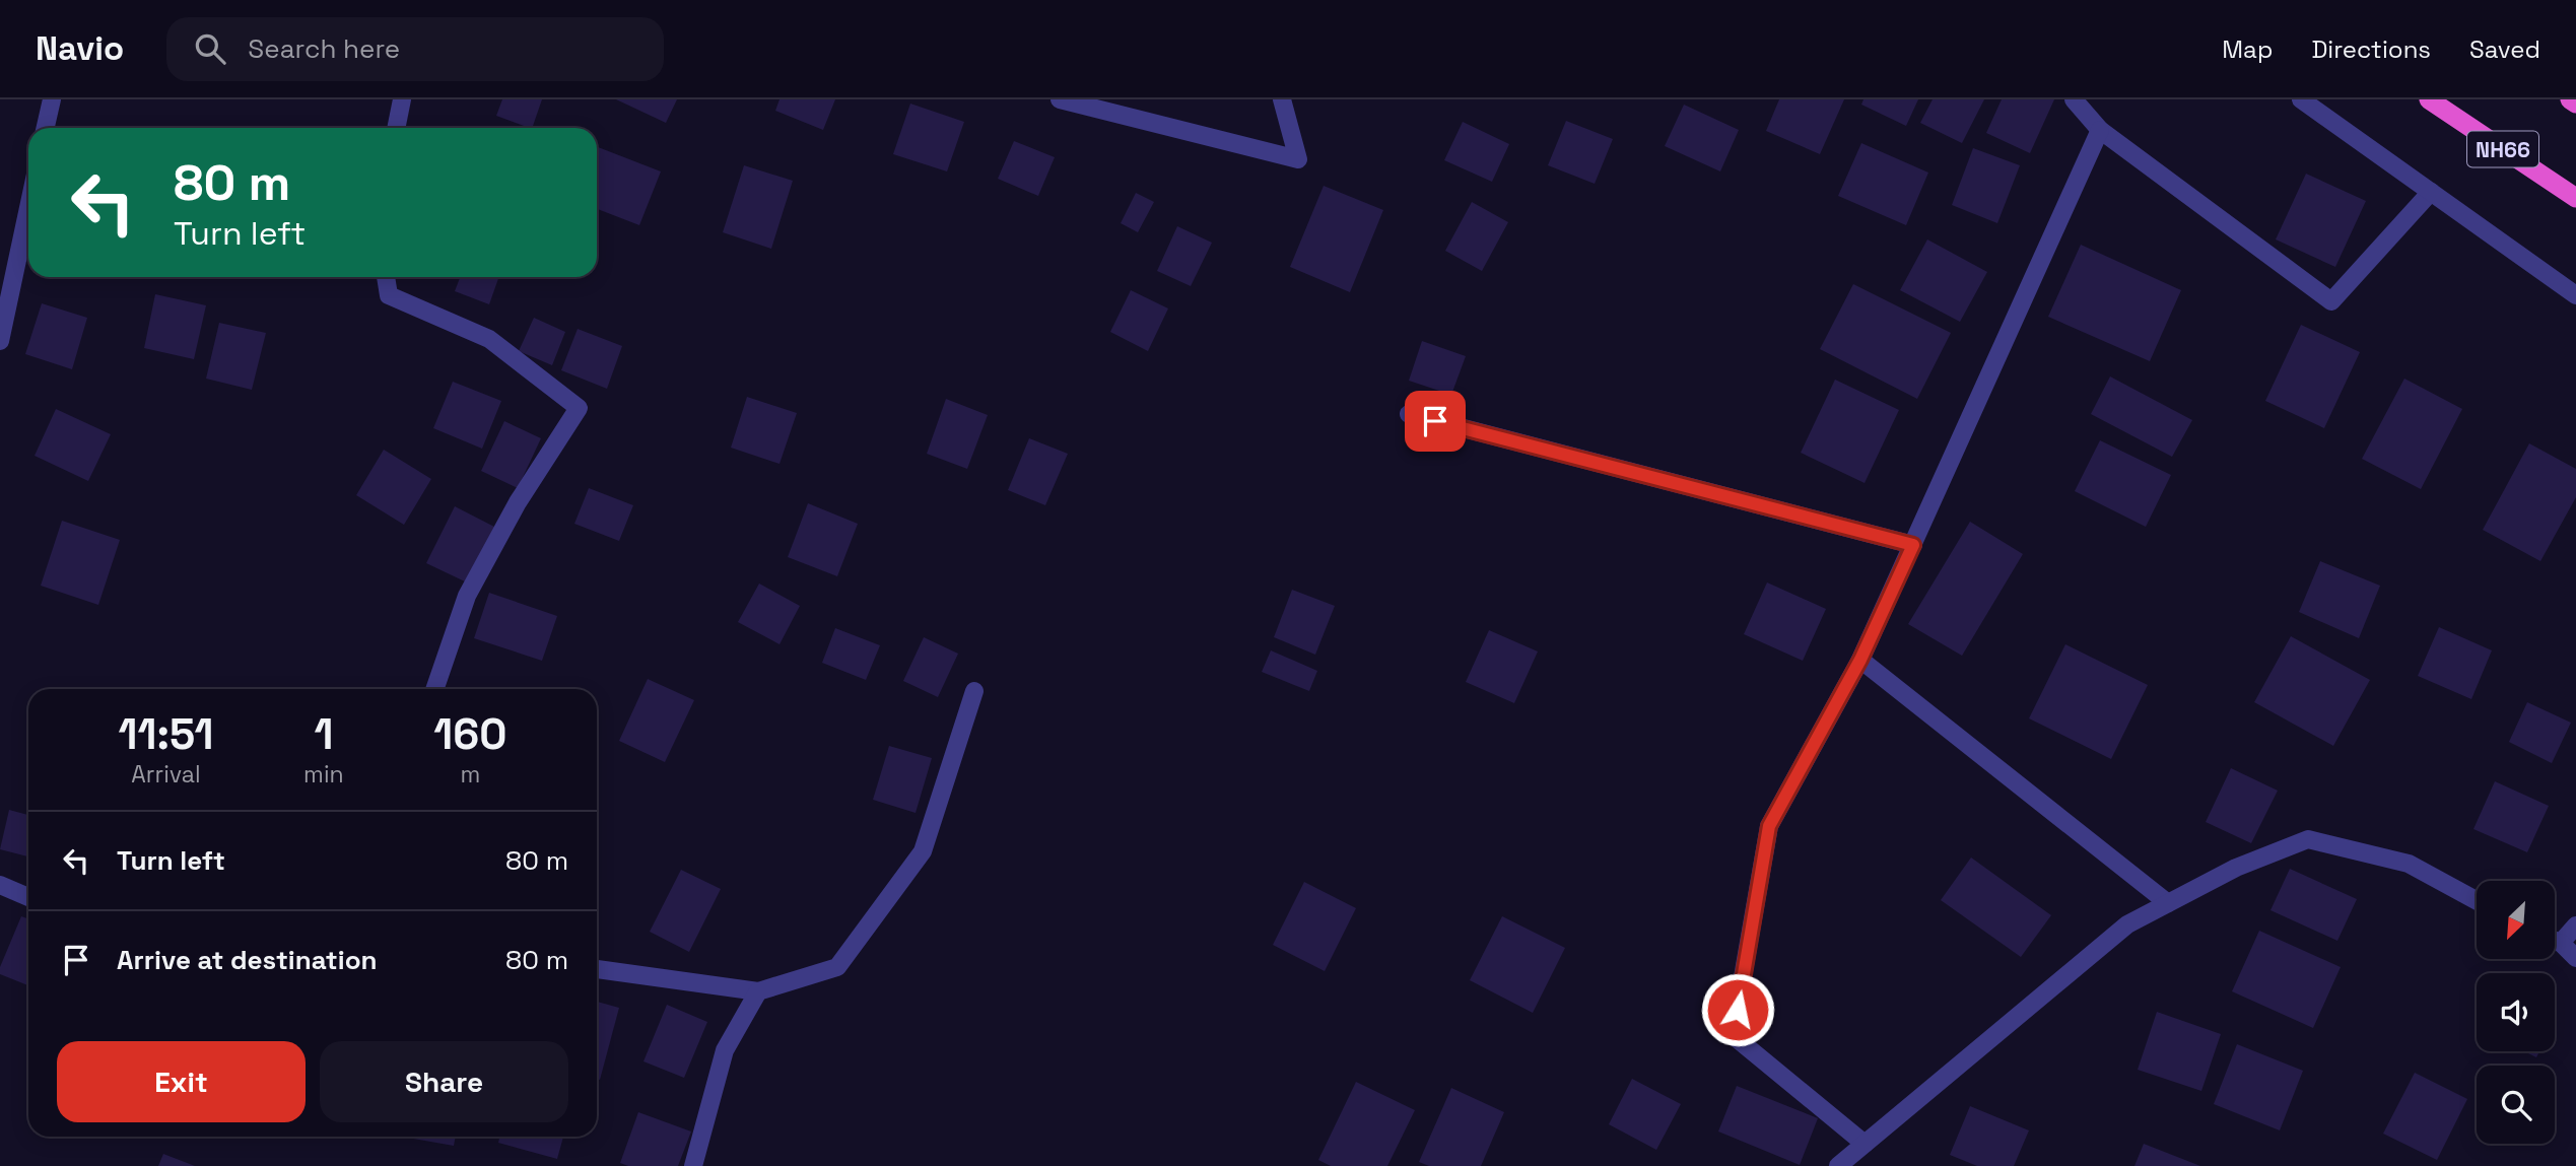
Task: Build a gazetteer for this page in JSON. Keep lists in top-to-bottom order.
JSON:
{
  "streets": {
    "highway": ["NH66"]
  },
  "north": "bottom left",
  "page": {
    "header": "Navio",
    "search": "Search here",
    "nav": ["Map", "Directions", "Saved"],
    "turn": ["80 m", "Turn left"],
    "eta": [
      "11:51",
      "Arrival",
      "1",
      "min",
      "160",
      "m"
    ],
    "list": [
      {
        "name": "Turn left",
        "value": "80 m"
      },
      {
        "name": "Arrive at destination",
        "value": "80 m"
      }
    ],
    "buttons": ["Exit", "Share"]
  }
}
